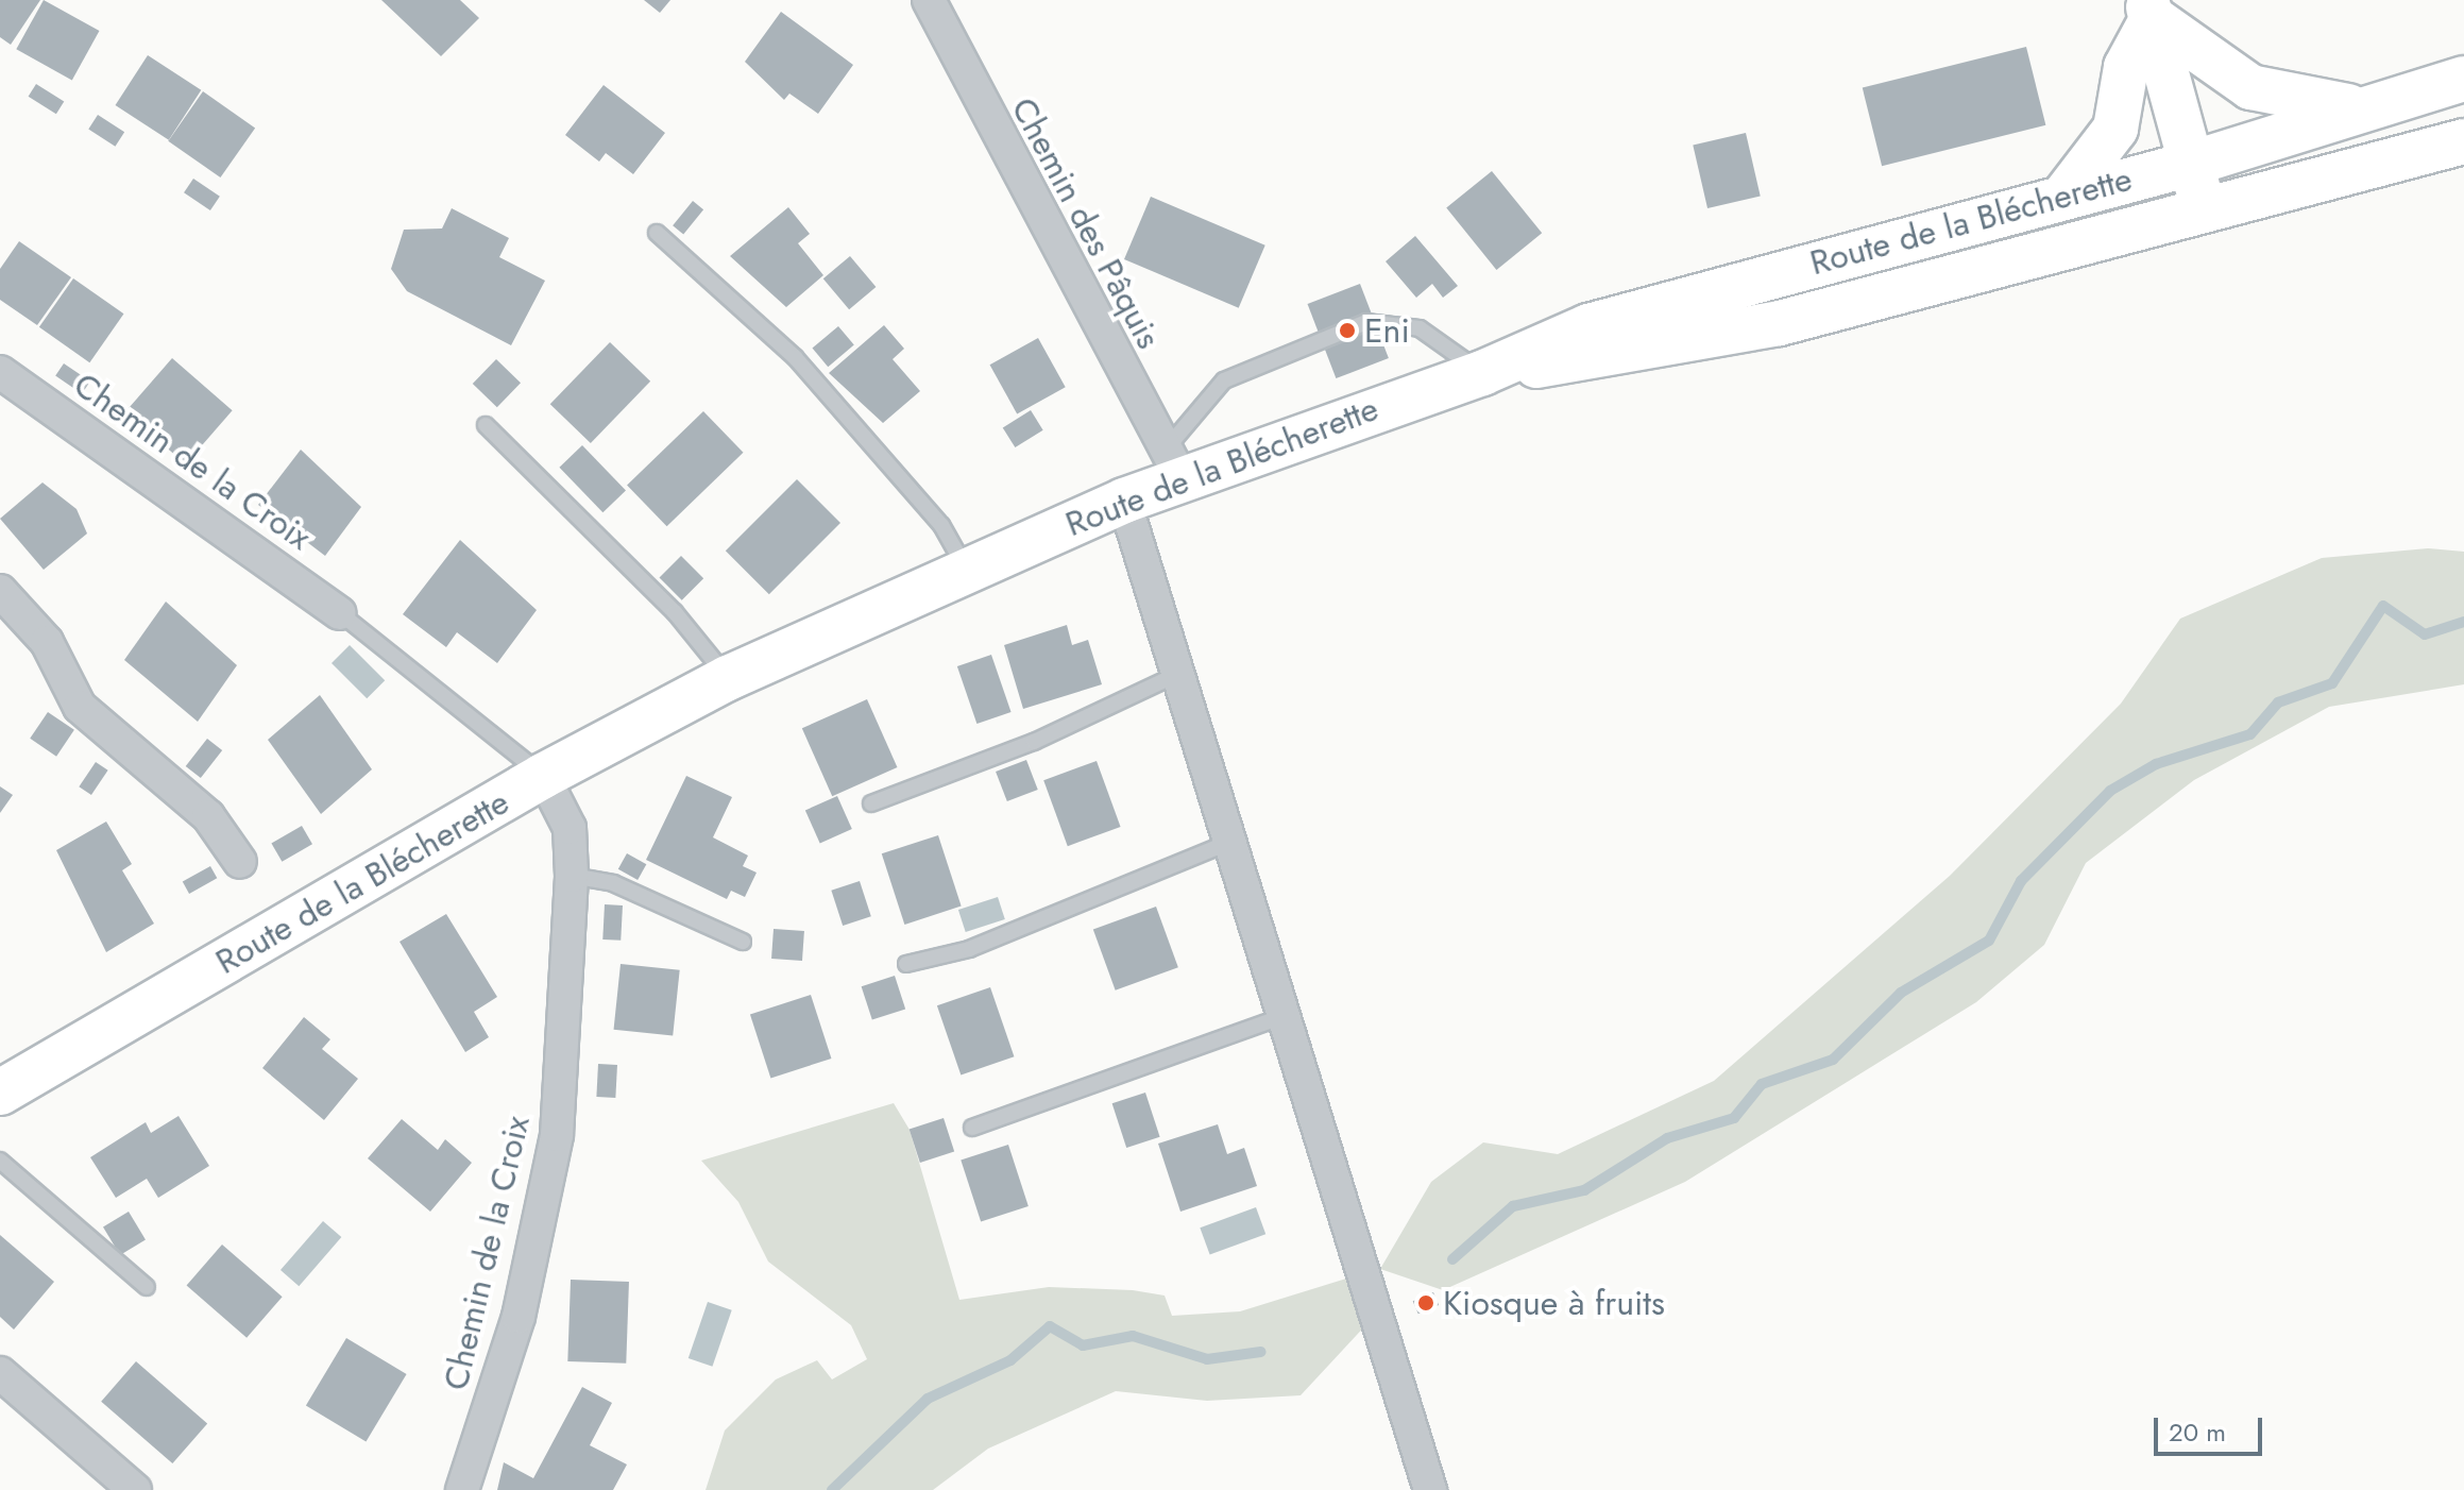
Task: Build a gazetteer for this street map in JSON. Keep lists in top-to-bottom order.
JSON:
{
  "streets": {
    "main road": ["Route de la Blécherette"],
    "street": ["Chemin des Pâquis", "Chemin de la Croix"]
  },
  "crossings": [
    ["Route de la Blécherette", "Chemin des Pâquis"],
    ["Route de la Blécherette", "Chemin de la Croix"]
  ],
  "places": ["Eni", "Kiosque à fruits"],
  "scale_bar": "20 m"
}
